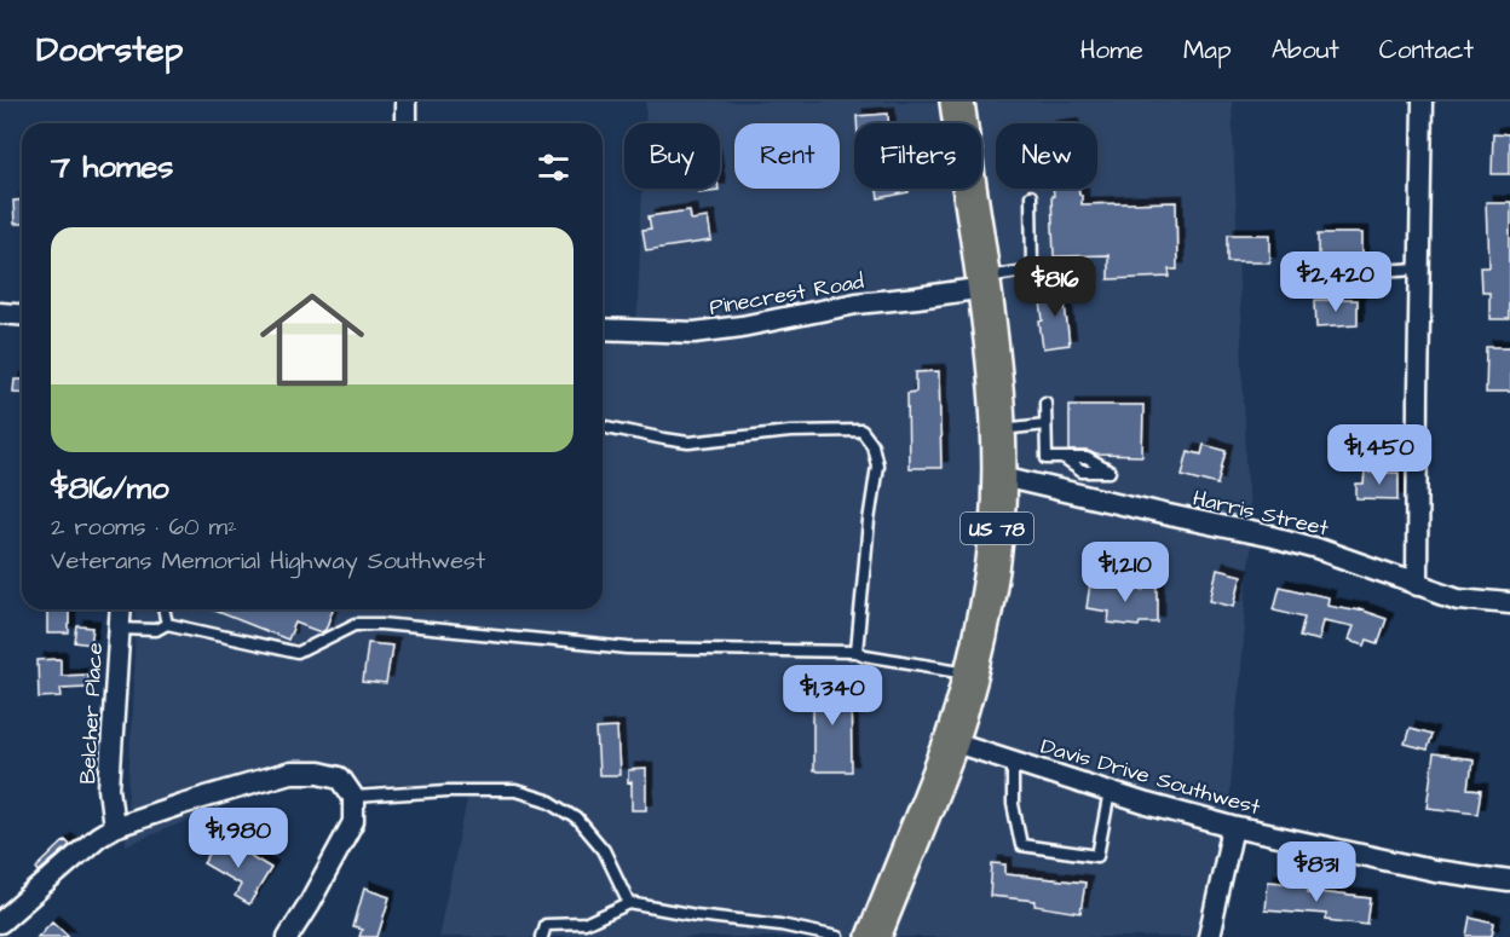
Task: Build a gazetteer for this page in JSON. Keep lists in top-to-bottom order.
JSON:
{
  "streets": {
    "main road": ["US 78"],
    "street": [
      "Pinecrest Road",
      "Harris Street",
      "Belcher Place",
      "Davis Drive Southwest"
    ]
  },
  "crossings": [
    ["Pinecrest Road", "US 78"],
    ["Harris Street", "US 78"],
    ["US 78", "Davis Drive Southwest"]
  ],
  "page": {
    "header": "Doorstep",
    "nav": [
      "Home",
      "Map",
      "About",
      "Contact"
    ],
    "chip": [
      "Buy",
      "Rent",
      "Filters",
      "New"
    ],
    "heading": "7 homes",
    "list": [
      {
        "name": "$816/mo",
        "note": "2 rooms · 60 m² · Veterans Memorial Highway Southwest"
      }
    ],
    "price": [
      "$2,420",
      "$816",
      "$1,450",
      "$1,210",
      "$1,340",
      "$1,980",
      "$831"
    ]
  }
}
